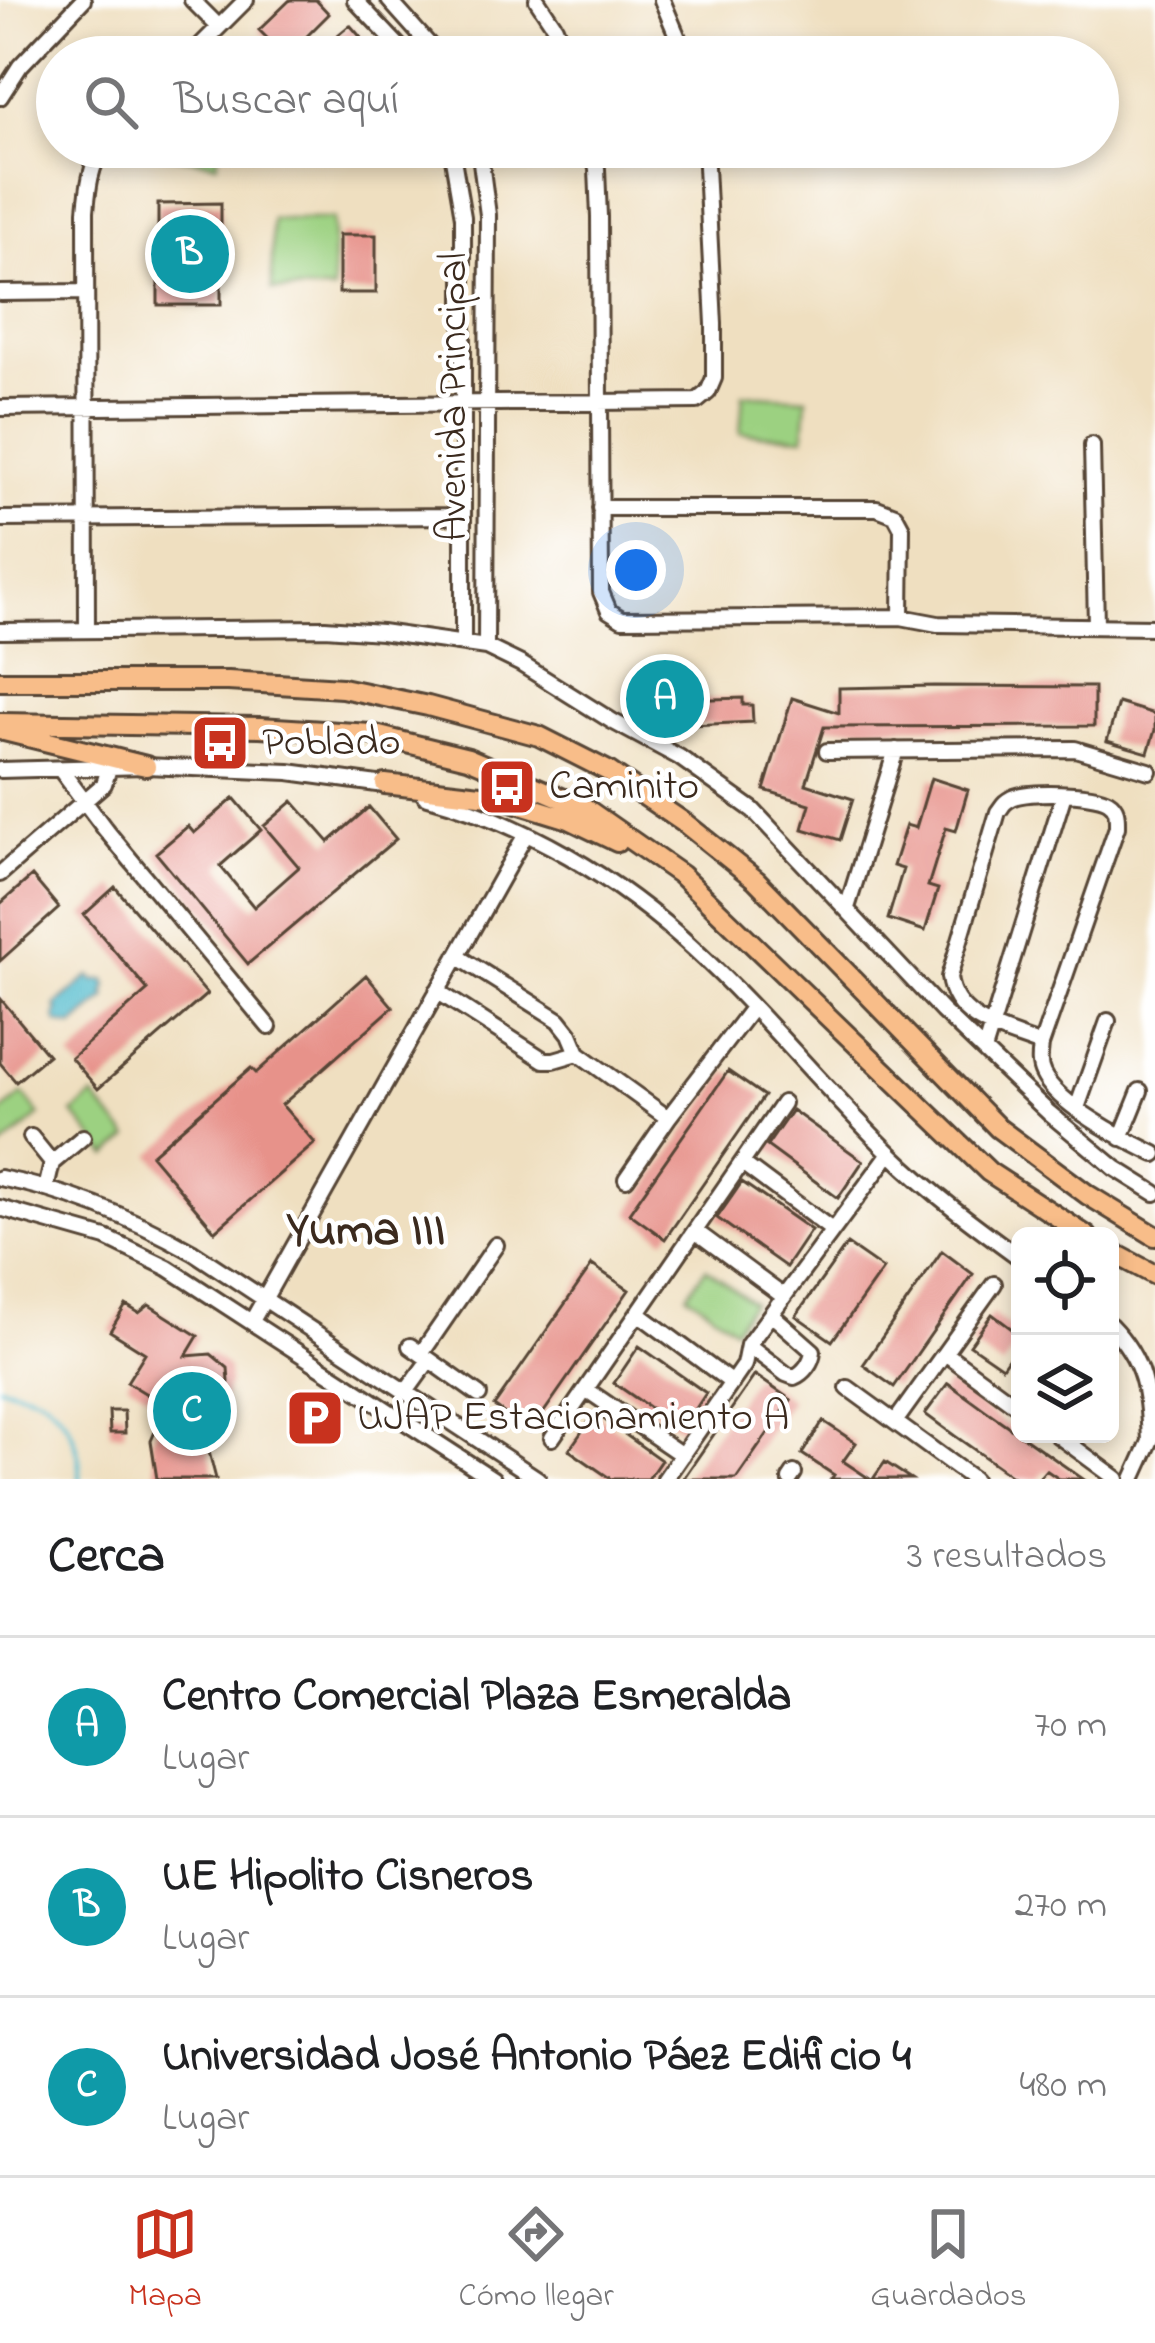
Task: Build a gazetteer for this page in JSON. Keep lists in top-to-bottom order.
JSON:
{
  "streets": {
    "street": ["Avenida Principal"]
  },
  "districts": ["Yuma III"],
  "places": {
    "bus stop": ["Poblado", "Caminito"],
    "parking": ["UJAP Estacionamiento A"]
  },
  "page": {
    "search": "Buscar aquí",
    "pins": ["B", "A", "C"],
    "heading": ["Cerca", "3 resultados"],
    "list": [
      {
        "mark": "A",
        "name": "Centro Comercial Plaza Esmeralda",
        "note": "Lugar",
        "value": "70 m"
      },
      {
        "mark": "B",
        "name": "UE Hipolito Cisneros",
        "note": "Lugar",
        "value": "270 m"
      },
      {
        "mark": "C",
        "name": "Universidad José Antonio Páez Edificio 4",
        "note": "Lugar",
        "value": "480 m"
      }
    ],
    "nav": ["Mapa", "Cómo llegar", "Guardados"]
  }
}
